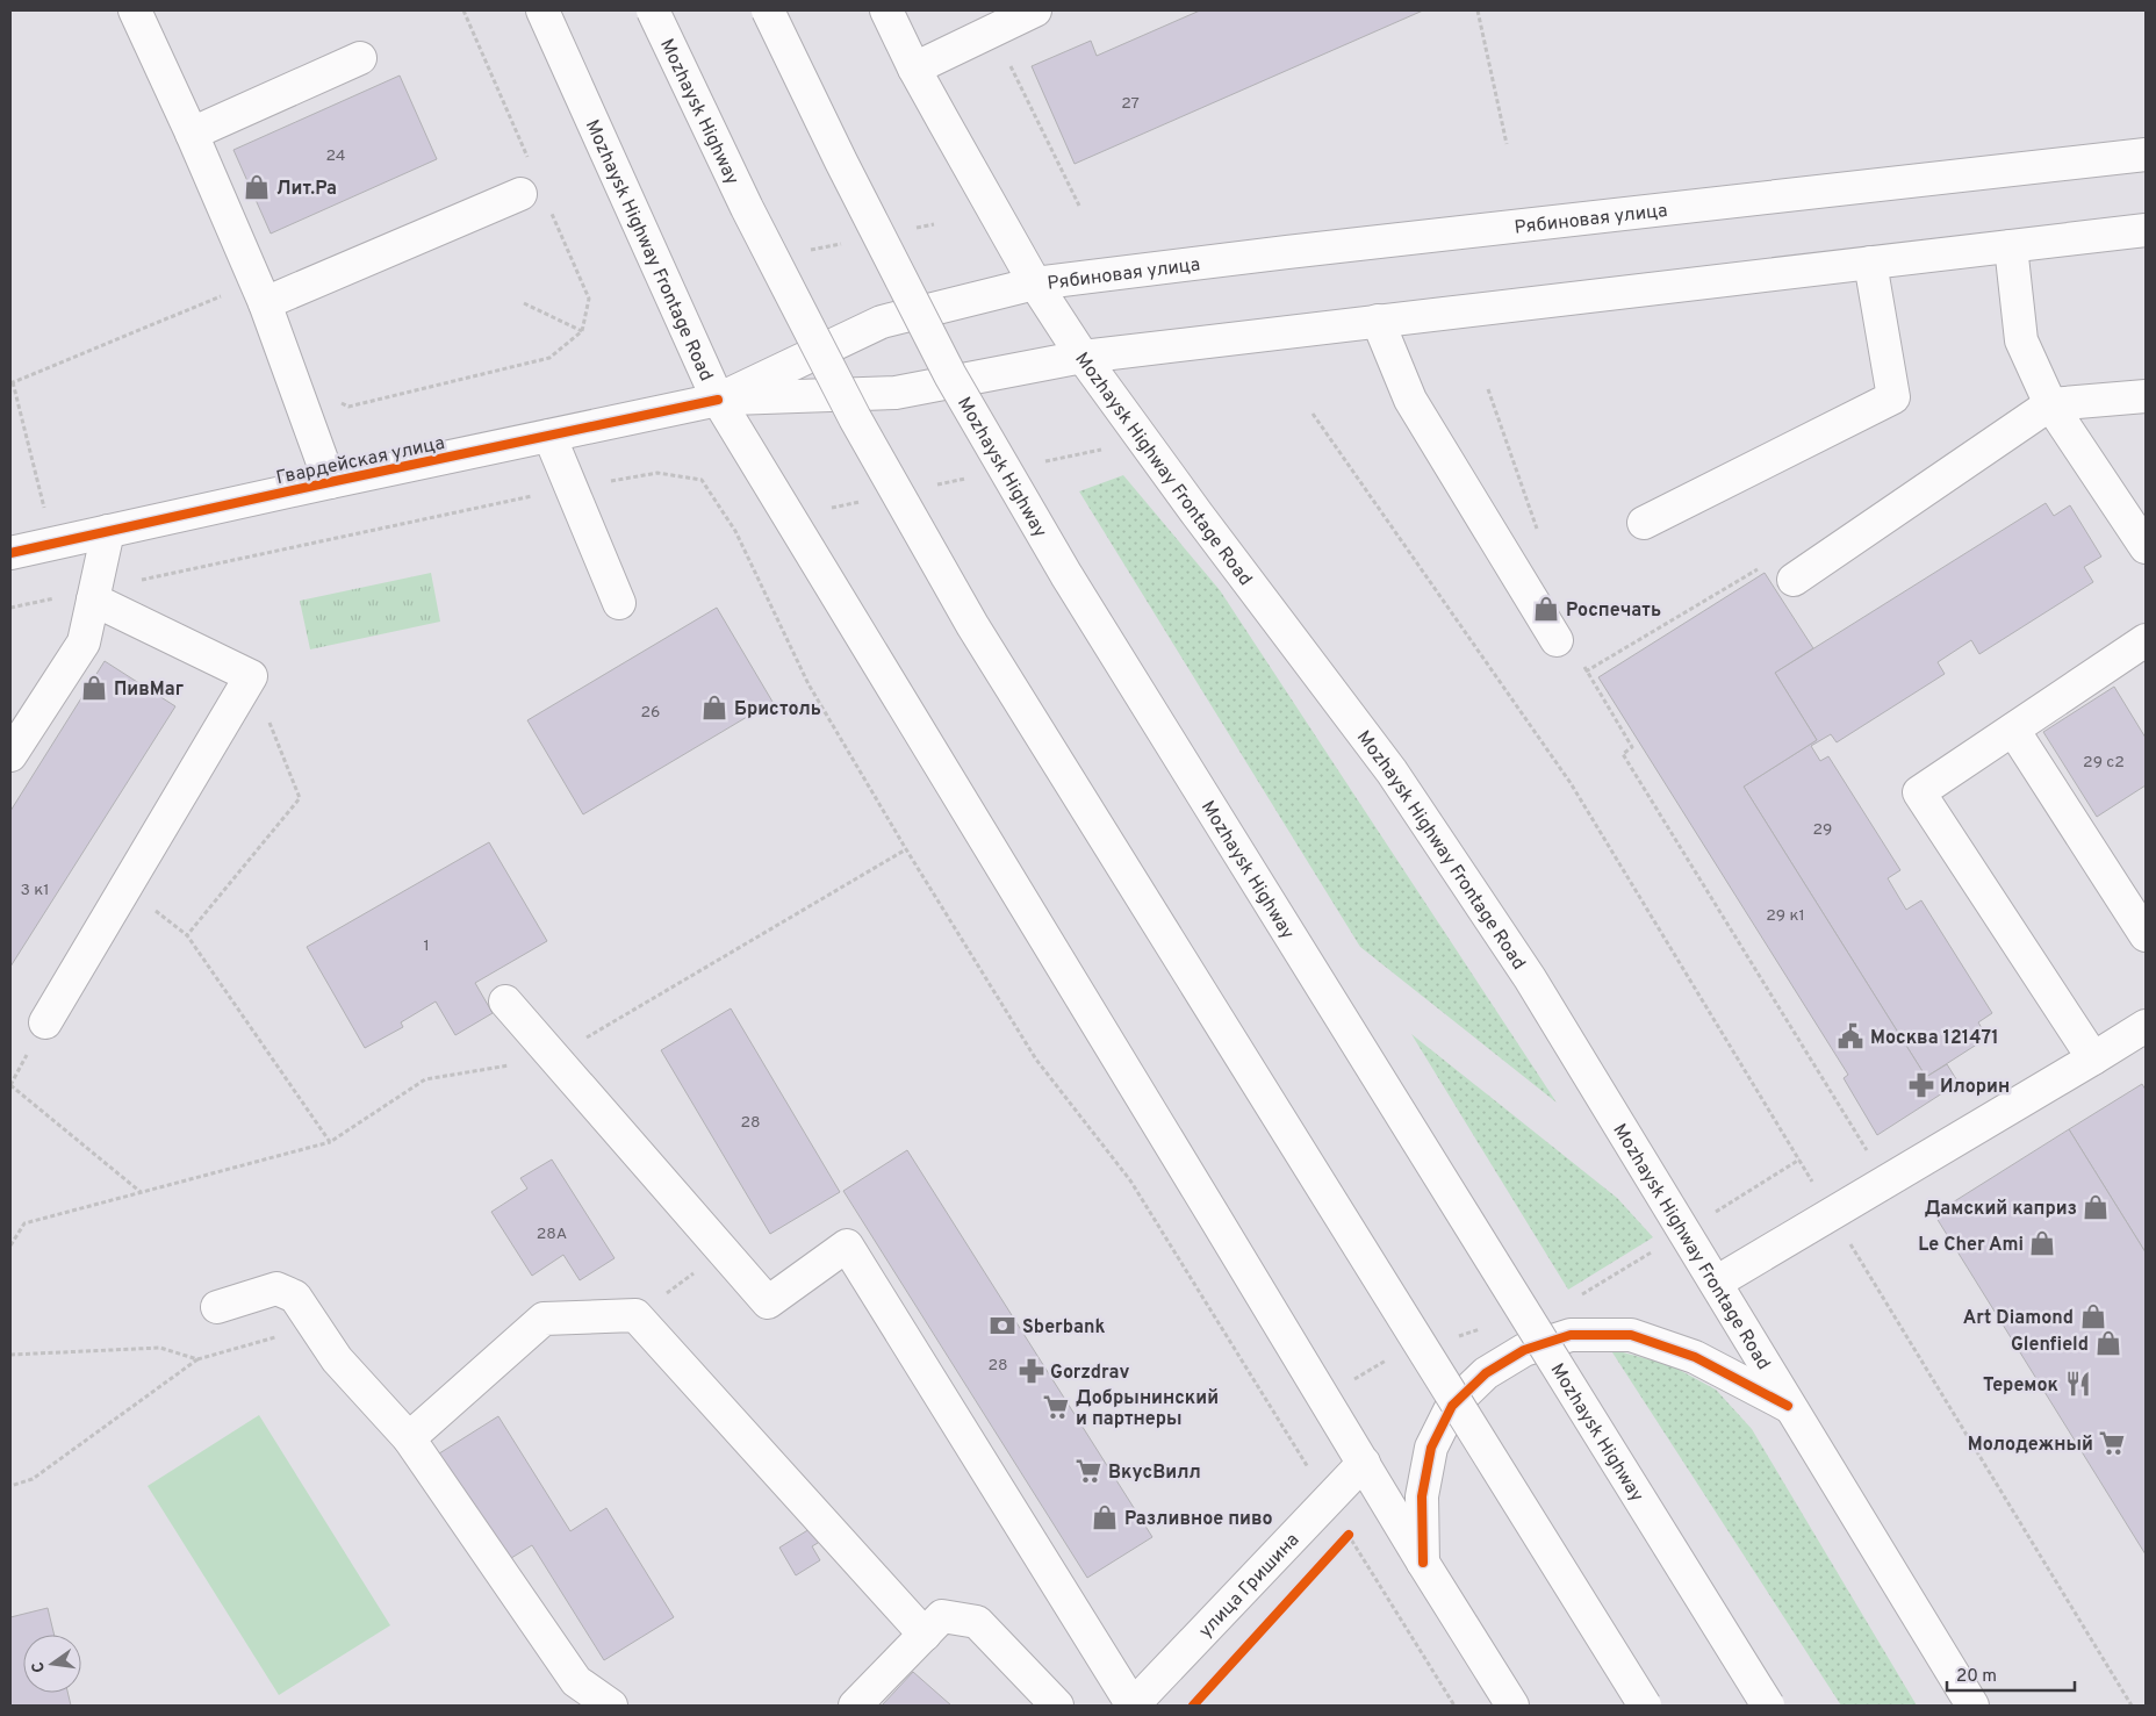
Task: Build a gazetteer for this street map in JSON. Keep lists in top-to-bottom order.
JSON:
{
  "streets": {
    "main road": [
      "Mozhaysk Highway",
      "Рябиновая улица",
      "Mozhaysk Highway Frontage Road",
      "Гвардейская улица",
      "улица Гришина"
    ]
  },
  "crossings": [
    ["Рябиновая улица", "Mozhaysk Highway Frontage Road"],
    ["Рябиновая улица", "Гвардейская улица"],
    ["Mozhaysk Highway Frontage Road", "Гвардейская улица"],
    ["Mozhaysk Highway Frontage Road", "улица Гришина"]
  ],
  "places": {
    "shop": [
      "Лит.Ра",
      "Роспечать",
      "ПивМаг",
      "Бристоль",
      "Дамский каприз",
      "Le Cher Ami",
      "Art Diamond",
      "Glenfield",
      "Разливное пиво"
    ],
    "public building": ["Москва 121471"],
    "pharmacy": ["Илорин", "Gorzdrav"],
    "bank": ["Sberbank"],
    "restaurant": ["Теремок"],
    "supermarket": ["Добрынинский и партнеры", "Молодежный", "ВкусВилл"]
  },
  "house_numbers": [
    "27",
    "24",
    "26",
    "29 с2",
    "29",
    "3 к1",
    "29 к1",
    "1",
    "28",
    "28А",
    "28"
  ],
  "scale_bar": "20 m",
  "north": "left"
}
